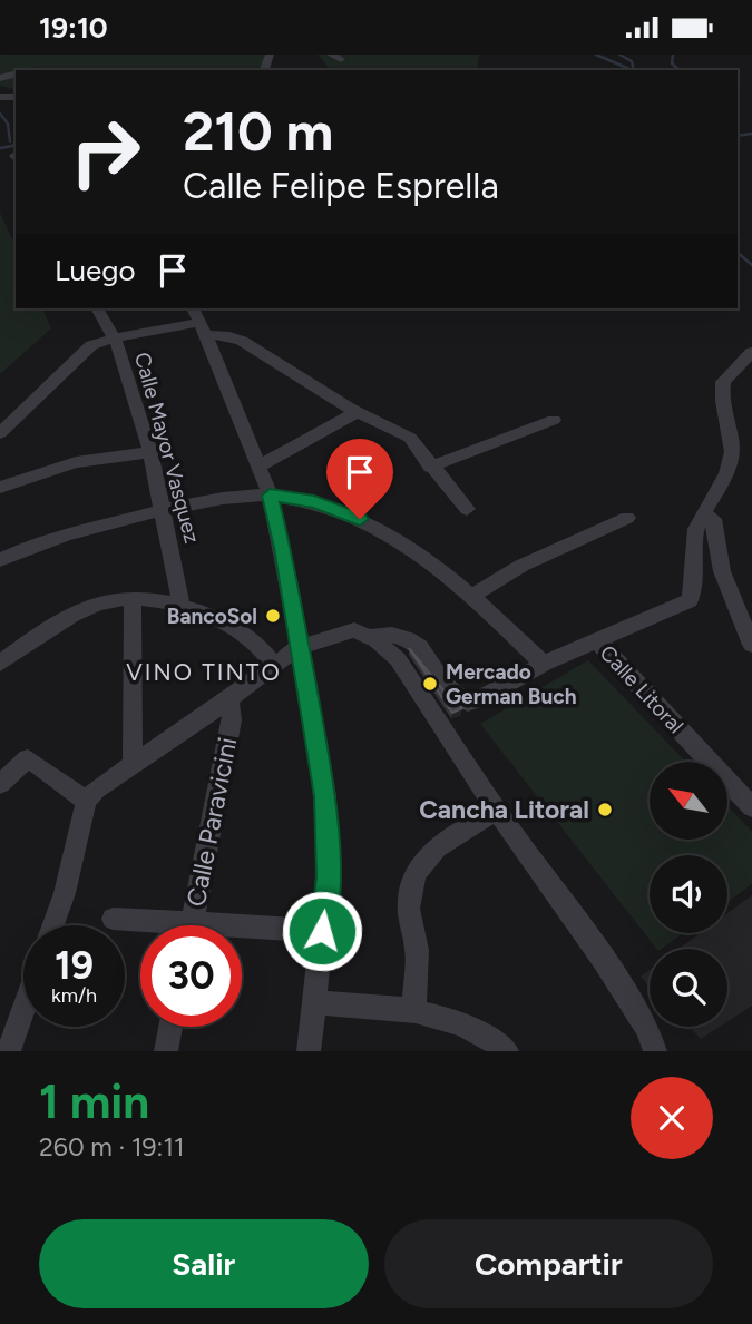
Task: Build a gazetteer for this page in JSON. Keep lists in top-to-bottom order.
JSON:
{
  "streets": {
    "street": ["Calle Mayor Vasquez", "Calle Litoral", "Calle Paravicini"]
  },
  "districts": ["VINO TINTO"],
  "places": ["BancoSol", "Mercado German Buch", "Cancha Litoral"],
  "north": "top left",
  "page": {
    "status": "19:10",
    "turn": ["210 m", "Calle Felipe Esprella"],
    "then": "Luego",
    "speed": "19 km/h",
    "limit": "30",
    "heading": ["1 min", "260 m · 19:11"],
    "buttons": ["Salir", "Compartir"]
  }
}
